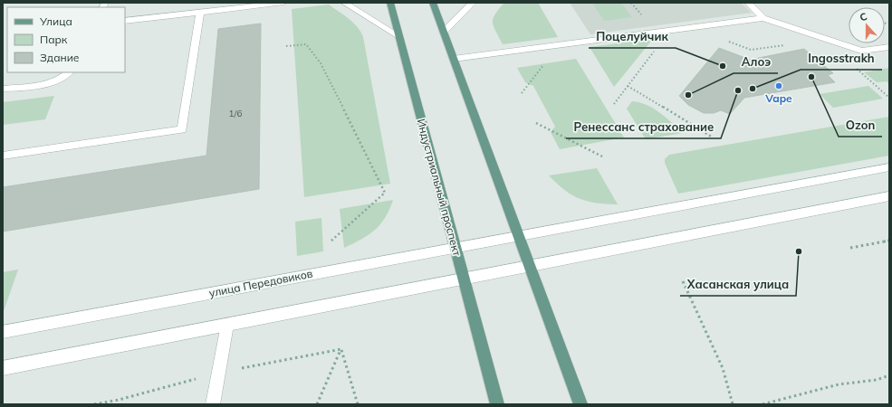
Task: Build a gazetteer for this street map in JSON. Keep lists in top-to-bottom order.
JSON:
{
  "streets": {
    "main road": ["Индустриальный проспект"],
    "street": ["улица Передовиков"]
  },
  "crossings": [
    ["Индустриальный проспект", "улица Передовиков"]
  ],
  "places": [
    "Поцелуйчик",
    "Ozon",
    "Vape",
    "Ingosstrakh",
    "Ренессанс страхование",
    "Алоэ",
    "Хасанская улица"
  ],
  "house_numbers": ["1/6"],
  "legend": ["Улица", "Парк", "Здание"],
  "north": "top"
}
